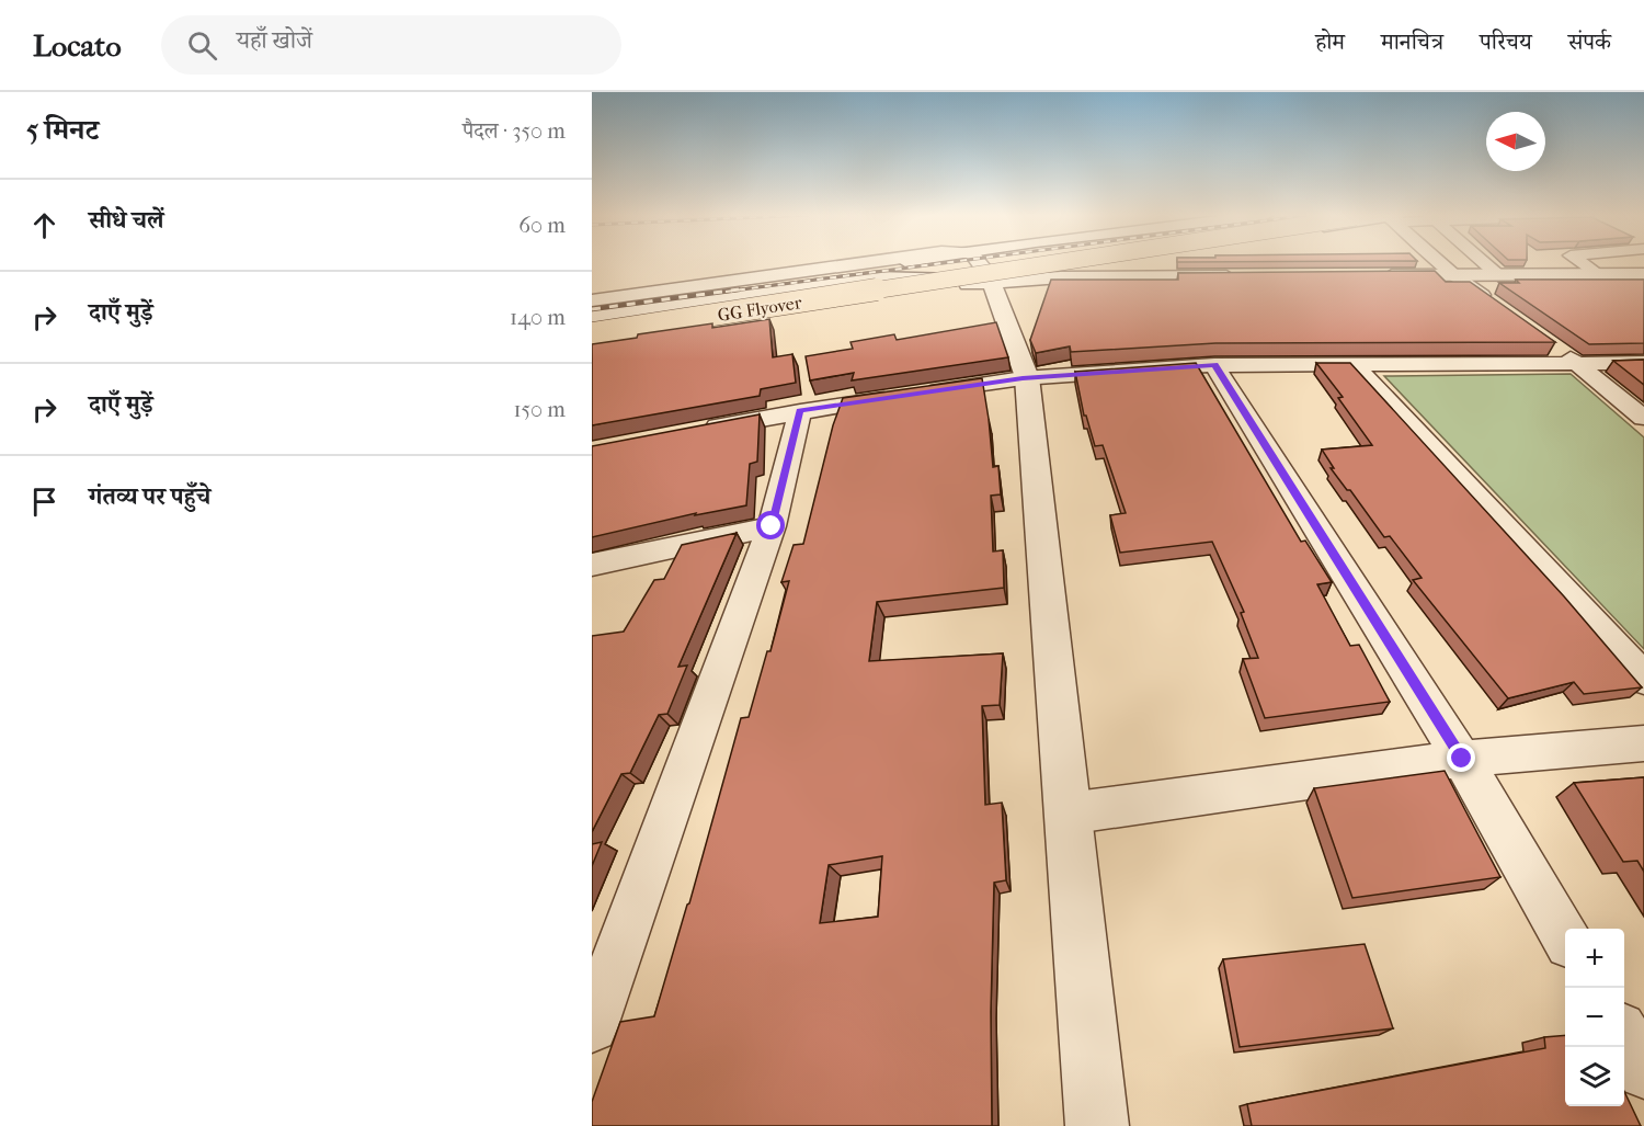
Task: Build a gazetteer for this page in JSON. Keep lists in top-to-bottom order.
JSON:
{
  "streets": {
    "main road": ["GG Flyover"]
  },
  "north": "left",
  "page": {
    "header": "Locato",
    "search": "यहाँ खोजें",
    "nav": [
      "होम",
      "मानचित्र",
      "परिचय",
      "संपर्क"
    ],
    "heading": ["5 मिनट", "पैदल · 350 m"],
    "list": [
      ["सीधे चलें", "60 m"],
      ["दाएँ मुड़ें", "140 m"],
      ["दाएँ मुड़ें", "150 m"],
      "गंतव्य पर पहुँचे"
    ],
    "map_buttons": ["+", "−"]
  }
}
